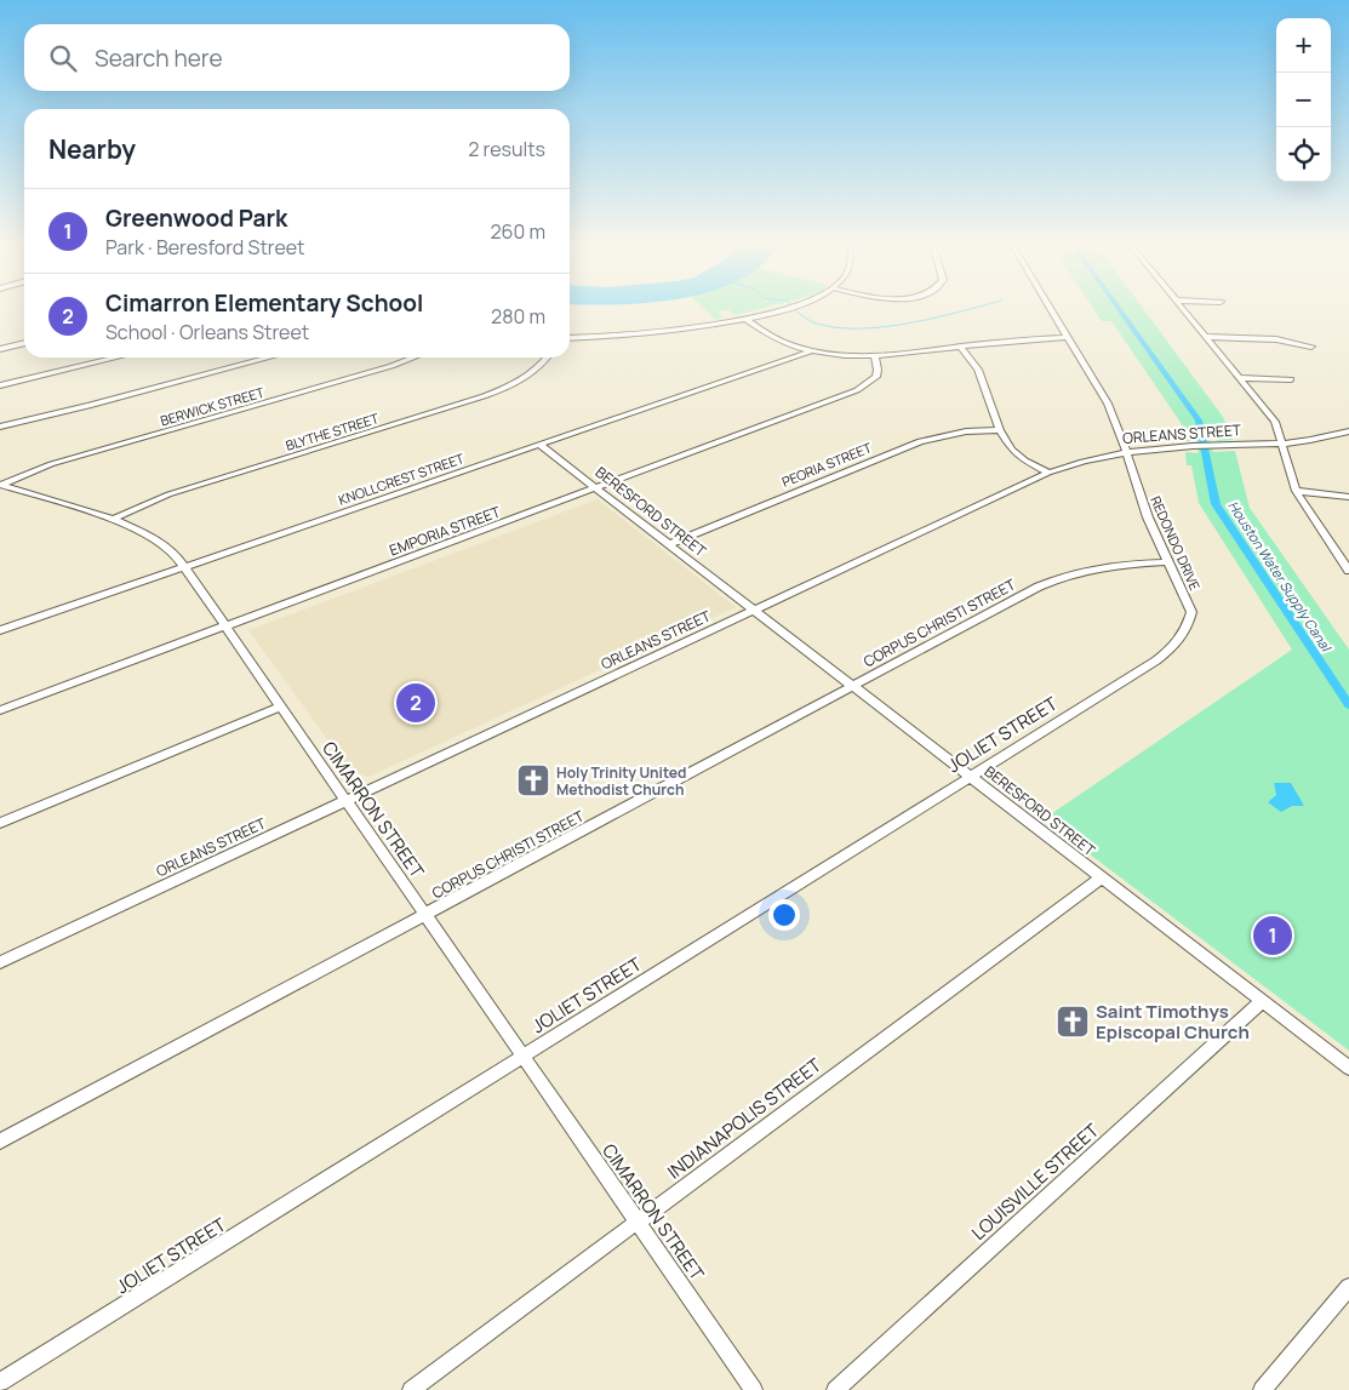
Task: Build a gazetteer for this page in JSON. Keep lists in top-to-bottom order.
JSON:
{
  "streets": {
    "street": [
      "BERWICK STREET",
      "BLYTHE STREET",
      "ORLEANS STREET",
      "PEORIA STREET",
      "KNOLLCREST STREET",
      "BERESFORD STREET",
      "EMPORIA STREET",
      "REDONDO DRIVE",
      "CORPUS CHRISTI STREET",
      "JOLIET STREET",
      "CIMARRON STREET",
      "INDIANAPOLIS STREET",
      "LOUISVILLE STREET"
    ]
  },
  "crossings": [
    ["BERWICK STREET", "CIMARRON STREET"],
    ["BLYTHE STREET", "CIMARRON STREET"],
    ["ORLEANS STREET", "BERESFORD STREET"],
    ["ORLEANS STREET", "REDONDO DRIVE"],
    ["ORLEANS STREET", "CIMARRON STREET"],
    ["PEORIA STREET", "BERESFORD STREET"],
    ["KNOLLCREST STREET", "BERESFORD STREET"],
    ["KNOLLCREST STREET", "CIMARRON STREET"],
    ["BERESFORD STREET", "EMPORIA STREET"],
    ["BERESFORD STREET", "CORPUS CHRISTI STREET"],
    ["BERESFORD STREET", "JOLIET STREET"],
    ["BERESFORD STREET", "INDIANAPOLIS STREET"],
    ["BERESFORD STREET", "LOUISVILLE STREET"],
    ["EMPORIA STREET", "CIMARRON STREET"],
    ["REDONDO DRIVE", "CORPUS CHRISTI STREET"],
    ["REDONDO DRIVE", "JOLIET STREET"],
    ["CORPUS CHRISTI STREET", "CIMARRON STREET"],
    ["JOLIET STREET", "CIMARRON STREET"],
    ["CIMARRON STREET", "INDIANAPOLIS STREET"]
  ],
  "water": ["Houston Water Supply Canal"],
  "places": {
    "church": ["Holy Trinity United Methodist Church", "Saint Timothys Episcopal Church"]
  },
  "page": {
    "map_buttons": ["+", "−"],
    "search": "Search here",
    "heading": ["Nearby", "2 results"],
    "list": [
      {
        "mark": "1",
        "name": "Greenwood Park",
        "note": "Park · Beresford Street",
        "value": "260 m"
      },
      {
        "mark": "2",
        "name": "Cimarron Elementary School",
        "note": "School · Orleans Street",
        "value": "280 m"
      }
    ],
    "pins": ["2", "1"]
  }
}
